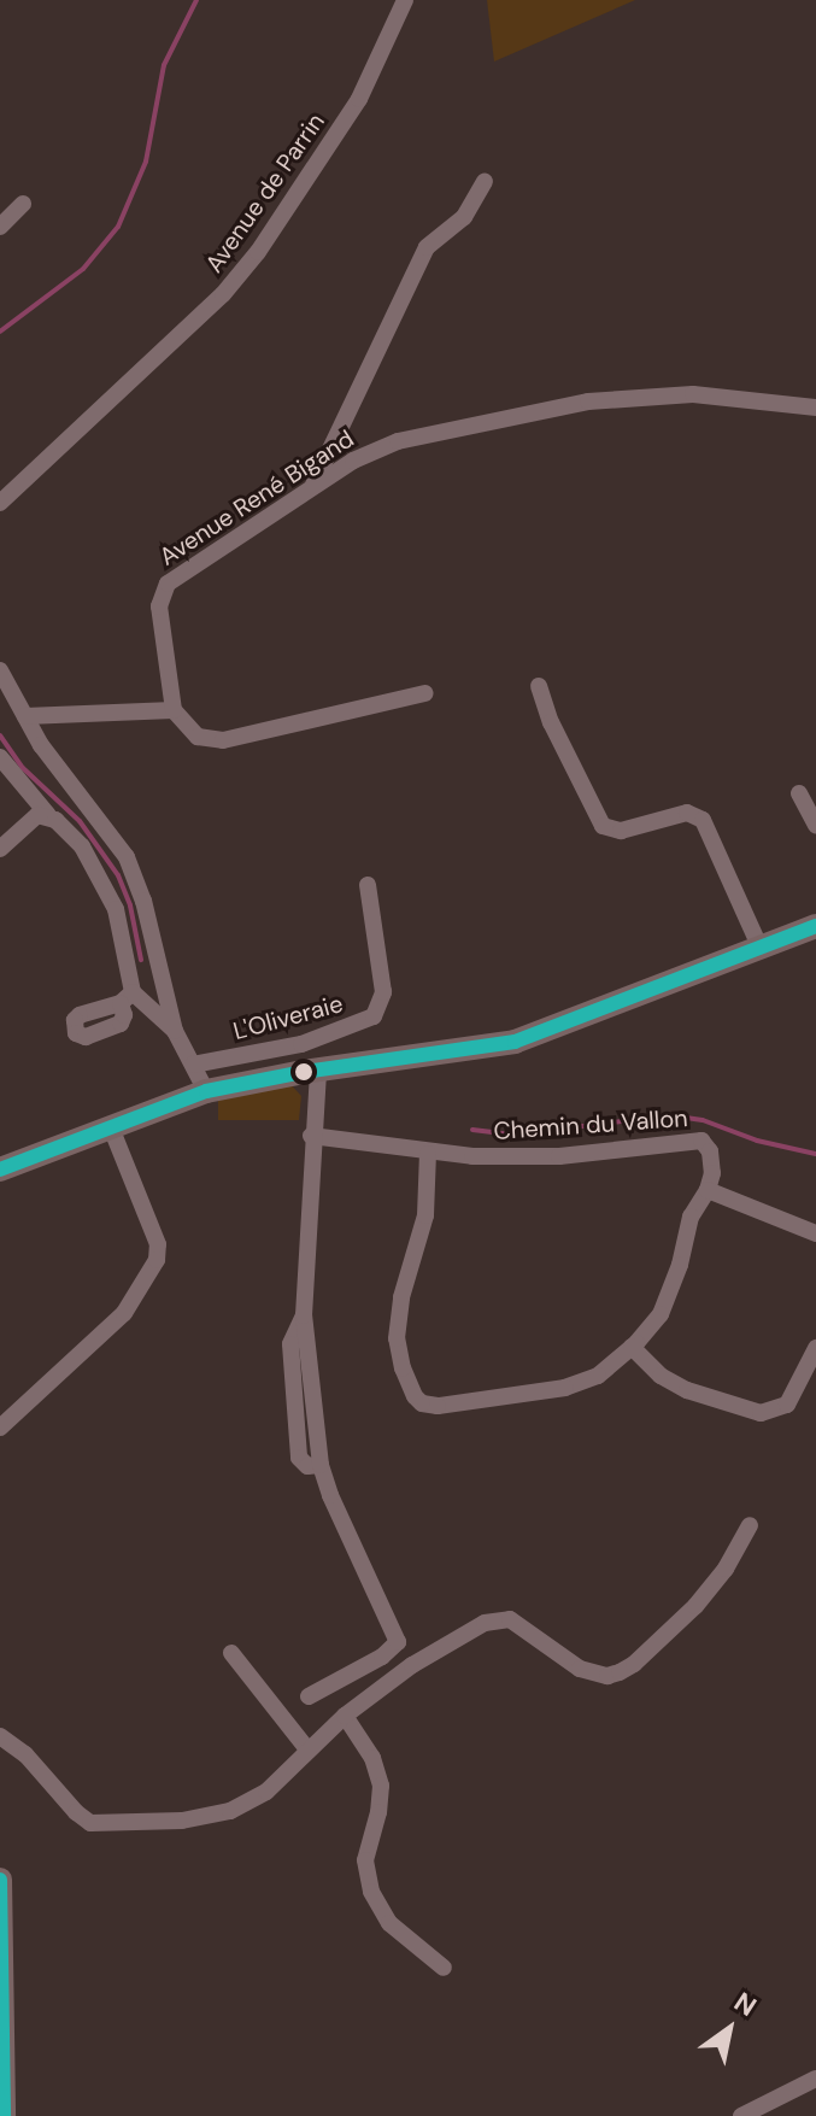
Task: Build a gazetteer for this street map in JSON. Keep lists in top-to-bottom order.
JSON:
{
  "streets": {
    "street": [
      "Avenue de Parrin",
      "Avenue René Bigand",
      "L'Oliveraie",
      "Chemin du Vallon"
    ]
  },
  "north": "top right"
}
